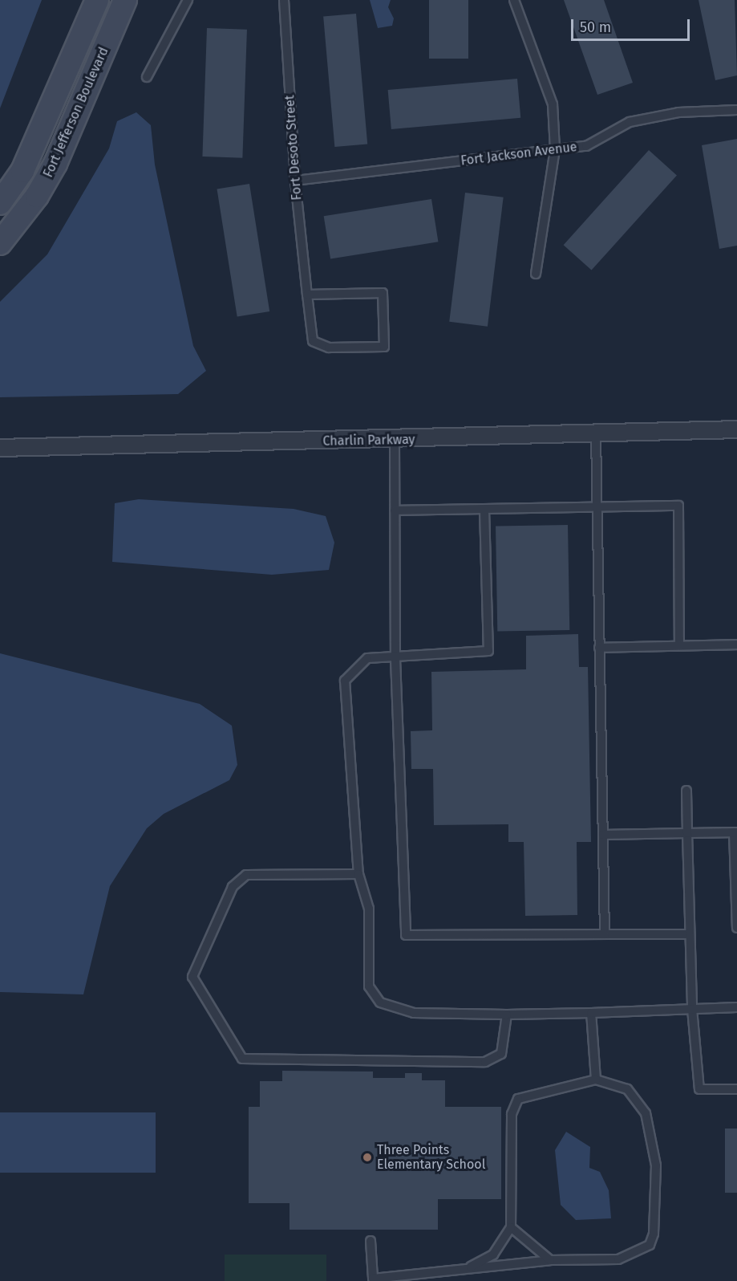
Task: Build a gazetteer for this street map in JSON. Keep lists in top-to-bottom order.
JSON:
{
  "streets": {
    "street": ["Fort Jefferson Boulevard", "Charlin Parkway"],
    "lane": ["Fort Desoto Street", "Fort Jackson Avenue"]
  },
  "crossings": [
    ["Fort Desoto Street", "Fort Jackson Avenue"]
  ],
  "places": ["Three Points Elementary School"],
  "scale_bar": "50 m"
}
